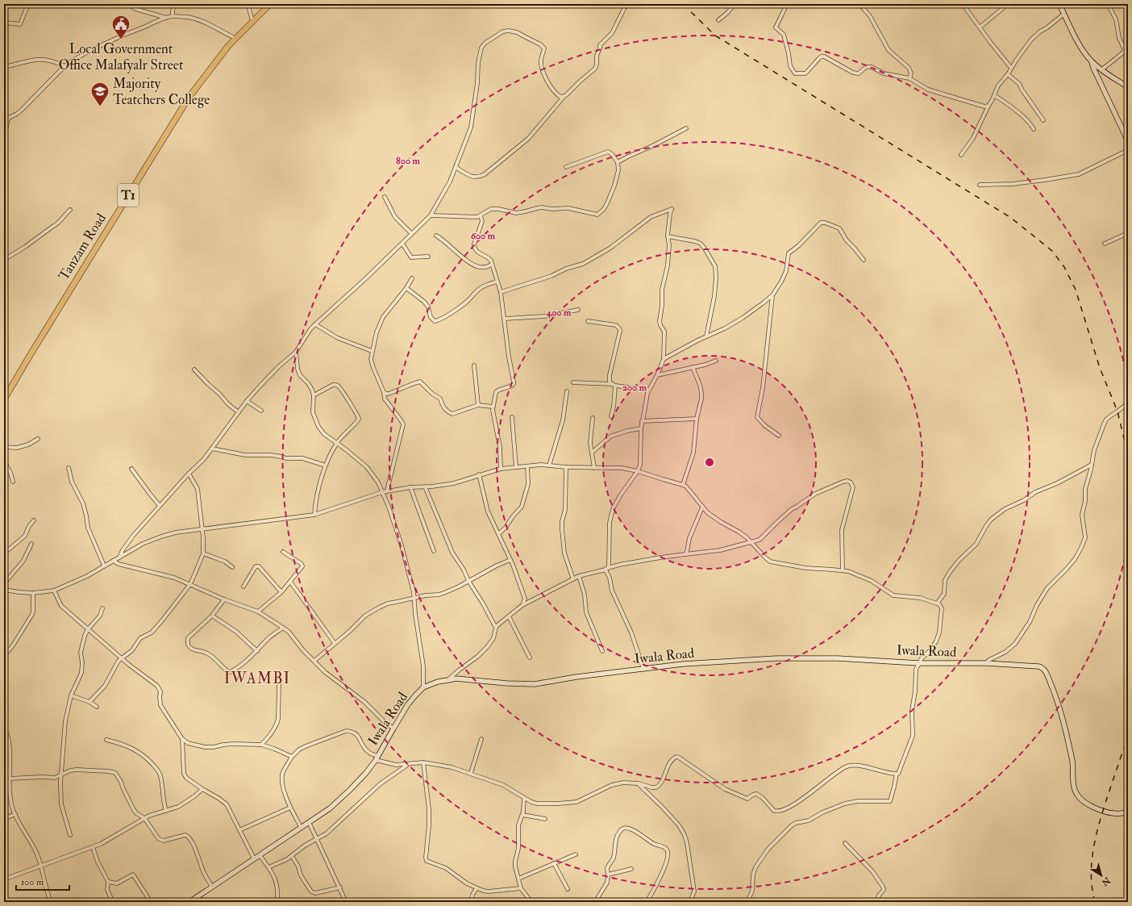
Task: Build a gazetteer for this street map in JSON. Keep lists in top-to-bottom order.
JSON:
{
  "streets": {
    "highway": ["T1", "Tanzam Road"],
    "street": ["Iwala Road"]
  },
  "districts": ["IWAMBI"],
  "places": {
    "public building": ["Local Government Office Malafyalr Street"],
    "school or university": ["Majority Teatchers College"]
  },
  "scale_bar": "100 m",
  "north": "bottom right",
  "rings": [
    "800 m",
    "600 m",
    "400 m",
    "200 m"
  ]
}
